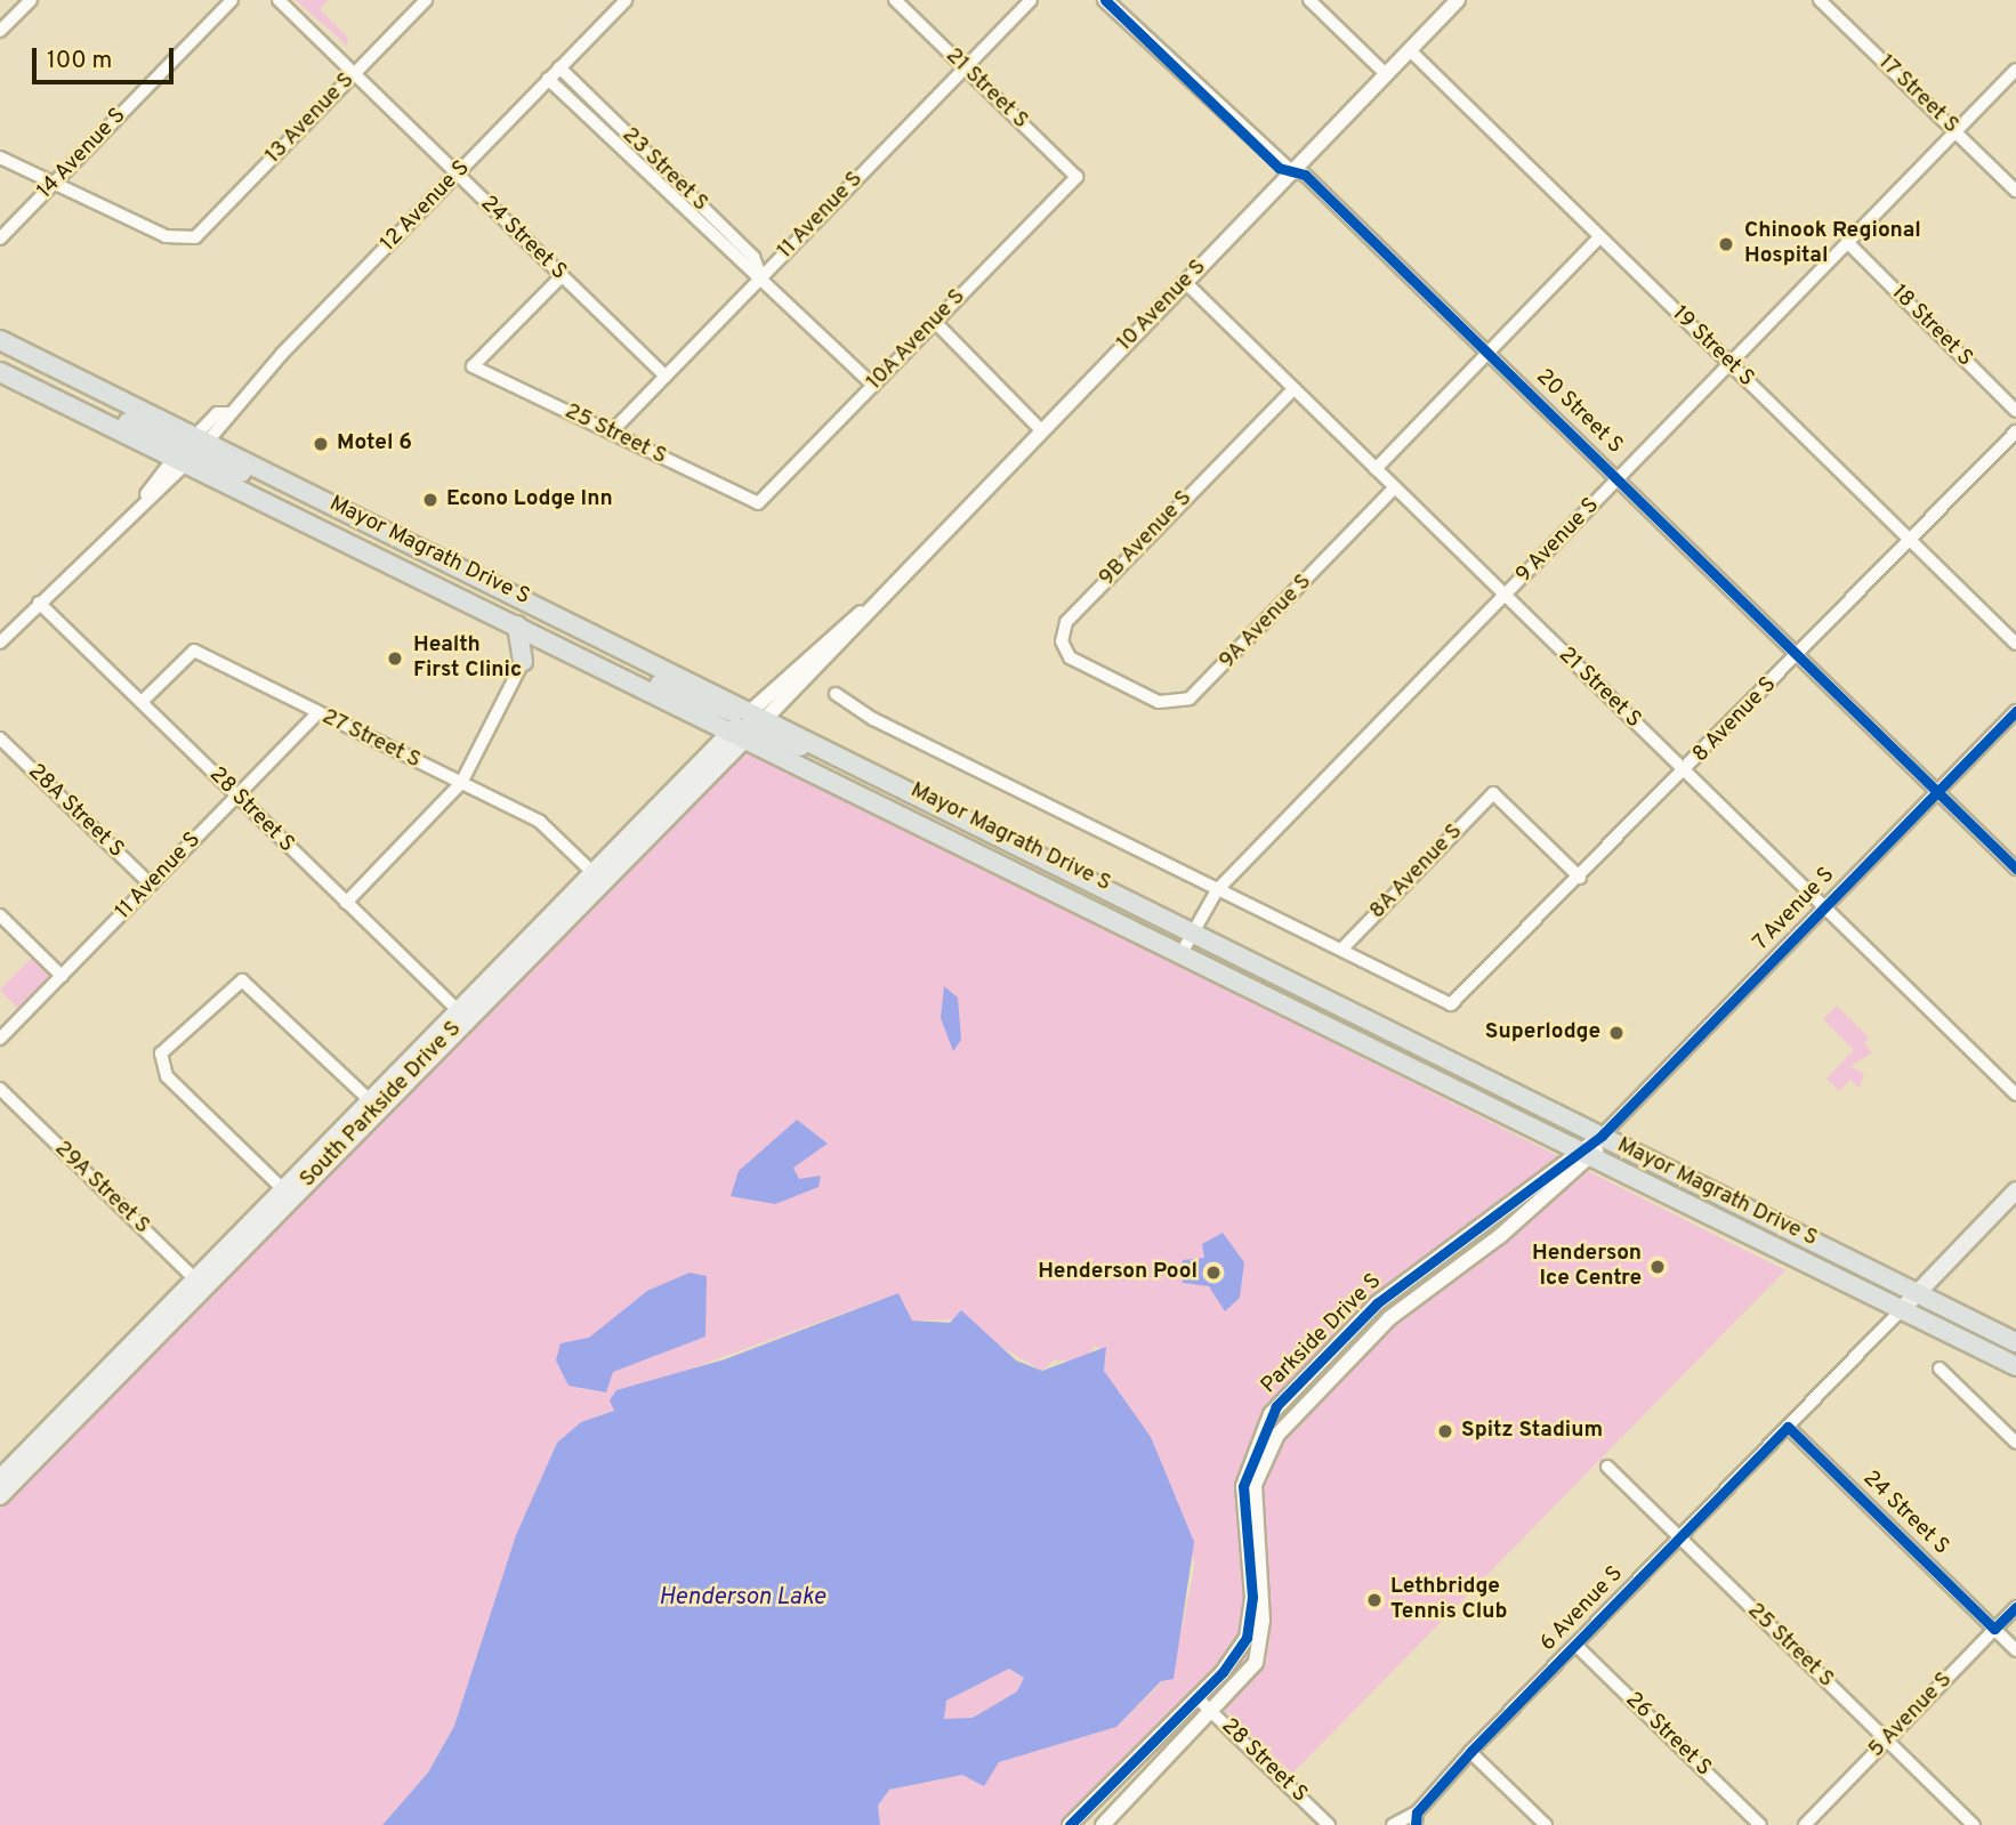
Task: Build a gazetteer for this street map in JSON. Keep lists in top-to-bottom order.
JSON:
{
  "streets": {
    "main road": ["Mayor Magrath Drive S", "South Parkside Drive S", "6 Avenue S"],
    "street": [
      "21 Street S",
      "17 Street S",
      "13 Avenue S",
      "14 Avenue S",
      "23 Street S",
      "12 Avenue S",
      "11 Avenue S",
      "24 Street S",
      "10 Avenue S",
      "18 Street S",
      "10A Avenue S",
      "19 Street S",
      "20 Street S",
      "25 Street S",
      "9B Avenue S",
      "9 Avenue S",
      "9A Avenue S",
      "8 Avenue S",
      "27 Street S",
      "28 Street S",
      "28A Street S",
      "8A Avenue S",
      "7 Avenue S",
      "29A Street S",
      "Parkside Drive S",
      "5 Avenue S",
      "26 Street S"
    ]
  },
  "crossings": [
    ["21 Street S", "11 Avenue S"],
    ["21 Street S", "10 Avenue S"],
    ["21 Street S", "10A Avenue S"],
    ["21 Street S", "9B Avenue S"],
    ["21 Street S", "9 Avenue S"],
    ["21 Street S", "9A Avenue S"],
    ["21 Street S", "8 Avenue S"],
    ["21 Street S", "7 Avenue S"],
    ["17 Street S", "9 Avenue S"],
    ["13 Avenue S", "14 Avenue S"],
    ["13 Avenue S", "24 Street S"],
    ["23 Street S", "12 Avenue S"],
    ["23 Street S", "11 Avenue S"],
    ["23 Street S", "10A Avenue S"],
    ["12 Avenue S", "24 Street S"],
    ["12 Avenue S", "Mayor Magrath Drive S"],
    ["12 Avenue S", "28 Street S"],
    ["11 Avenue S", "24 Street S"],
    ["11 Avenue S", "25 Street S"],
    ["11 Avenue S", "27 Street S"],
    ["11 Avenue S", "28 Street S"],
    ["11 Avenue S", "28A Street S"],
    ["24 Street S", "25 Street S"],
    ["24 Street S", "6 Avenue S"],
    ["24 Street S", "5 Avenue S"],
    ["10 Avenue S", "19 Street S"],
    ["10 Avenue S", "20 Street S"],
    ["10 Avenue S", "Mayor Magrath Drive S"],
    ["10 Avenue S", "South Parkside Drive S"],
    ["18 Street S", "9 Avenue S"],
    ["10A Avenue S", "25 Street S"],
    ["19 Street S", "9 Avenue S"],
    ["19 Street S", "8 Avenue S"],
    ["20 Street S", "9 Avenue S"],
    ["20 Street S", "8 Avenue S"],
    ["20 Street S", "7 Avenue S"],
    ["25 Street S", "6 Avenue S"],
    ["25 Street S", "5 Avenue S"],
    ["9B Avenue S", "9A Avenue S"],
    ["9 Avenue S", "Mayor Magrath Drive S"],
    ["Mayor Magrath Drive S", "8 Avenue S"],
    ["Mayor Magrath Drive S", "8A Avenue S"],
    ["Mayor Magrath Drive S", "7 Avenue S"],
    ["Mayor Magrath Drive S", "South Parkside Drive S"],
    ["Mayor Magrath Drive S", "Parkside Drive S"],
    ["Mayor Magrath Drive S", "6 Avenue S"],
    ["8 Avenue S", "8A Avenue S"],
    ["27 Street S", "28 Street S"],
    ["27 Street S", "South Parkside Drive S"],
    ["28 Street S", "South Parkside Drive S"],
    ["28 Street S", "Parkside Drive S"],
    ["7 Avenue S", "Parkside Drive S"],
    ["South Parkside Drive S", "29A Street S"],
    ["6 Avenue S", "26 Street S"]
  ],
  "water": ["Henderson Lake"],
  "places": [
    "Chinook Regional Hospital",
    "Motel 6",
    "Econo Lodge Inn",
    "Health First Clinic",
    "Superlodge",
    "Henderson Ice Centre",
    "Henderson Pool",
    "Spitz Stadium",
    "Lethbridge Tennis Club"
  ],
  "scale_bar": "100 m"
}
